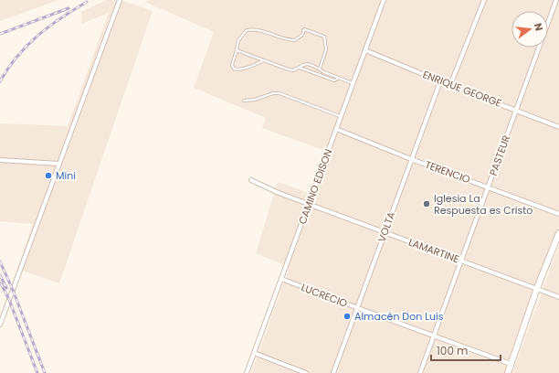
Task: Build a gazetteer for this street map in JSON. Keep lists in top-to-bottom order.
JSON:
{
  "streets": {
    "street": [
      "ENRIQUE GEORGE",
      "PASTEUR",
      "TERENCIO",
      "CAMINO EDISON",
      "VOLTA",
      "LAMARTINE",
      "LUCRECIO"
    ]
  },
  "crossings": [
    ["ENRIQUE GEORGE", "PASTEUR"],
    ["ENRIQUE GEORGE", "CAMINO EDISON"],
    ["ENRIQUE GEORGE", "VOLTA"],
    ["PASTEUR", "TERENCIO"],
    ["PASTEUR", "LAMARTINE"],
    ["PASTEUR", "LUCRECIO"],
    ["TERENCIO", "CAMINO EDISON"],
    ["TERENCIO", "VOLTA"],
    ["CAMINO EDISON", "LAMARTINE"],
    ["CAMINO EDISON", "LUCRECIO"],
    ["VOLTA", "LAMARTINE"],
    ["VOLTA", "LUCRECIO"]
  ],
  "places": ["Mini", "Iglesia La Respuesta es Cristo", "Almacén Don Luís"],
  "scale_bar": "100 m",
  "north": "right"
}
